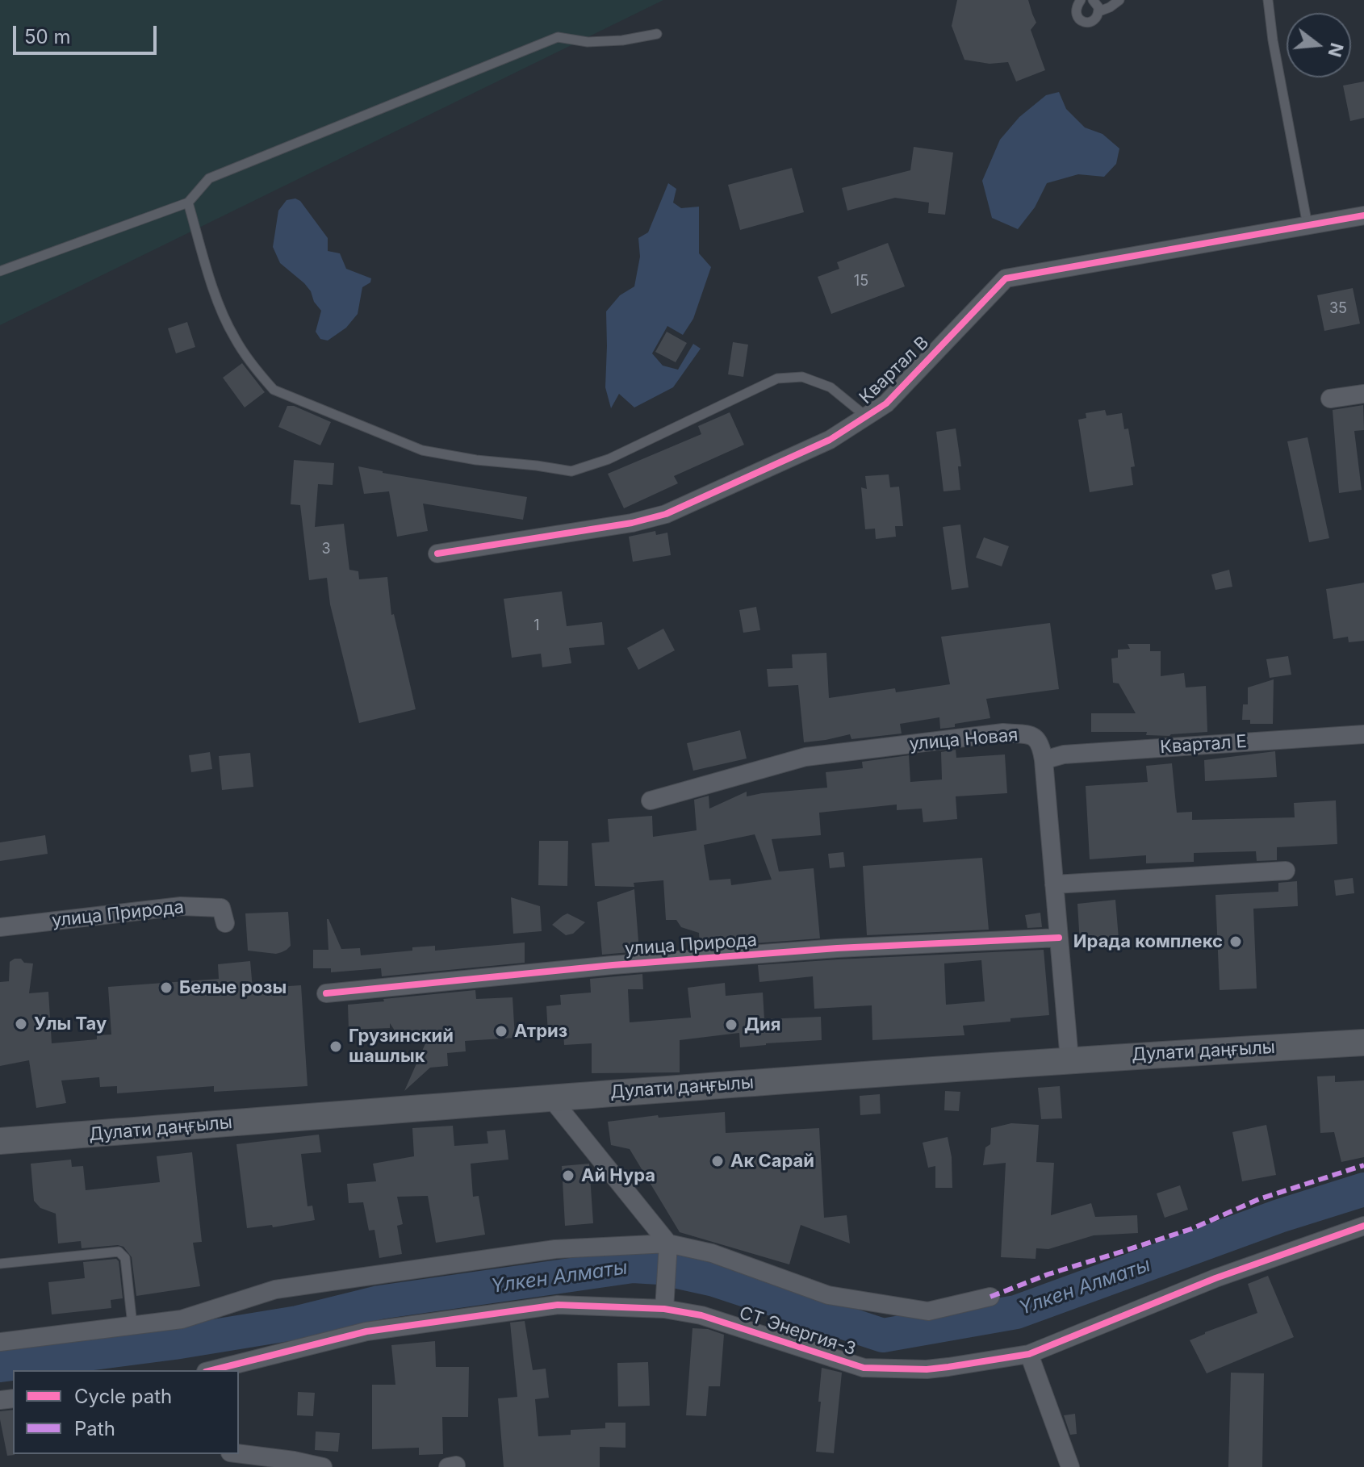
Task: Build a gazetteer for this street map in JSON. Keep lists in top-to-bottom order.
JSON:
{
  "streets": {
    "main road": ["Дулати даңғылы"],
    "street": [
      "Квартал В",
      "улица Новая",
      "Квартал Е",
      "улица Природа",
      "СТ Энергия-3"
    ]
  },
  "crossings": [
    ["улица Новая", "Квартал Е"],
    ["улица Новая", "улица Природа"],
    ["улица Новая", "Дулати даңғылы"]
  ],
  "water": ["Үлкен Алматы"],
  "places": [
    "Ирада комплекс",
    "Белые розы",
    "Улы Тау",
    "Дия",
    "Атриз",
    "Грузинский шашлык",
    "Ак Сарай",
    "Ай Нура"
  ],
  "house_numbers": [
    "15",
    "35",
    "3",
    "1"
  ],
  "legend": ["Cycle path", "Path"],
  "scale_bar": "50 m",
  "north": "right"
}
